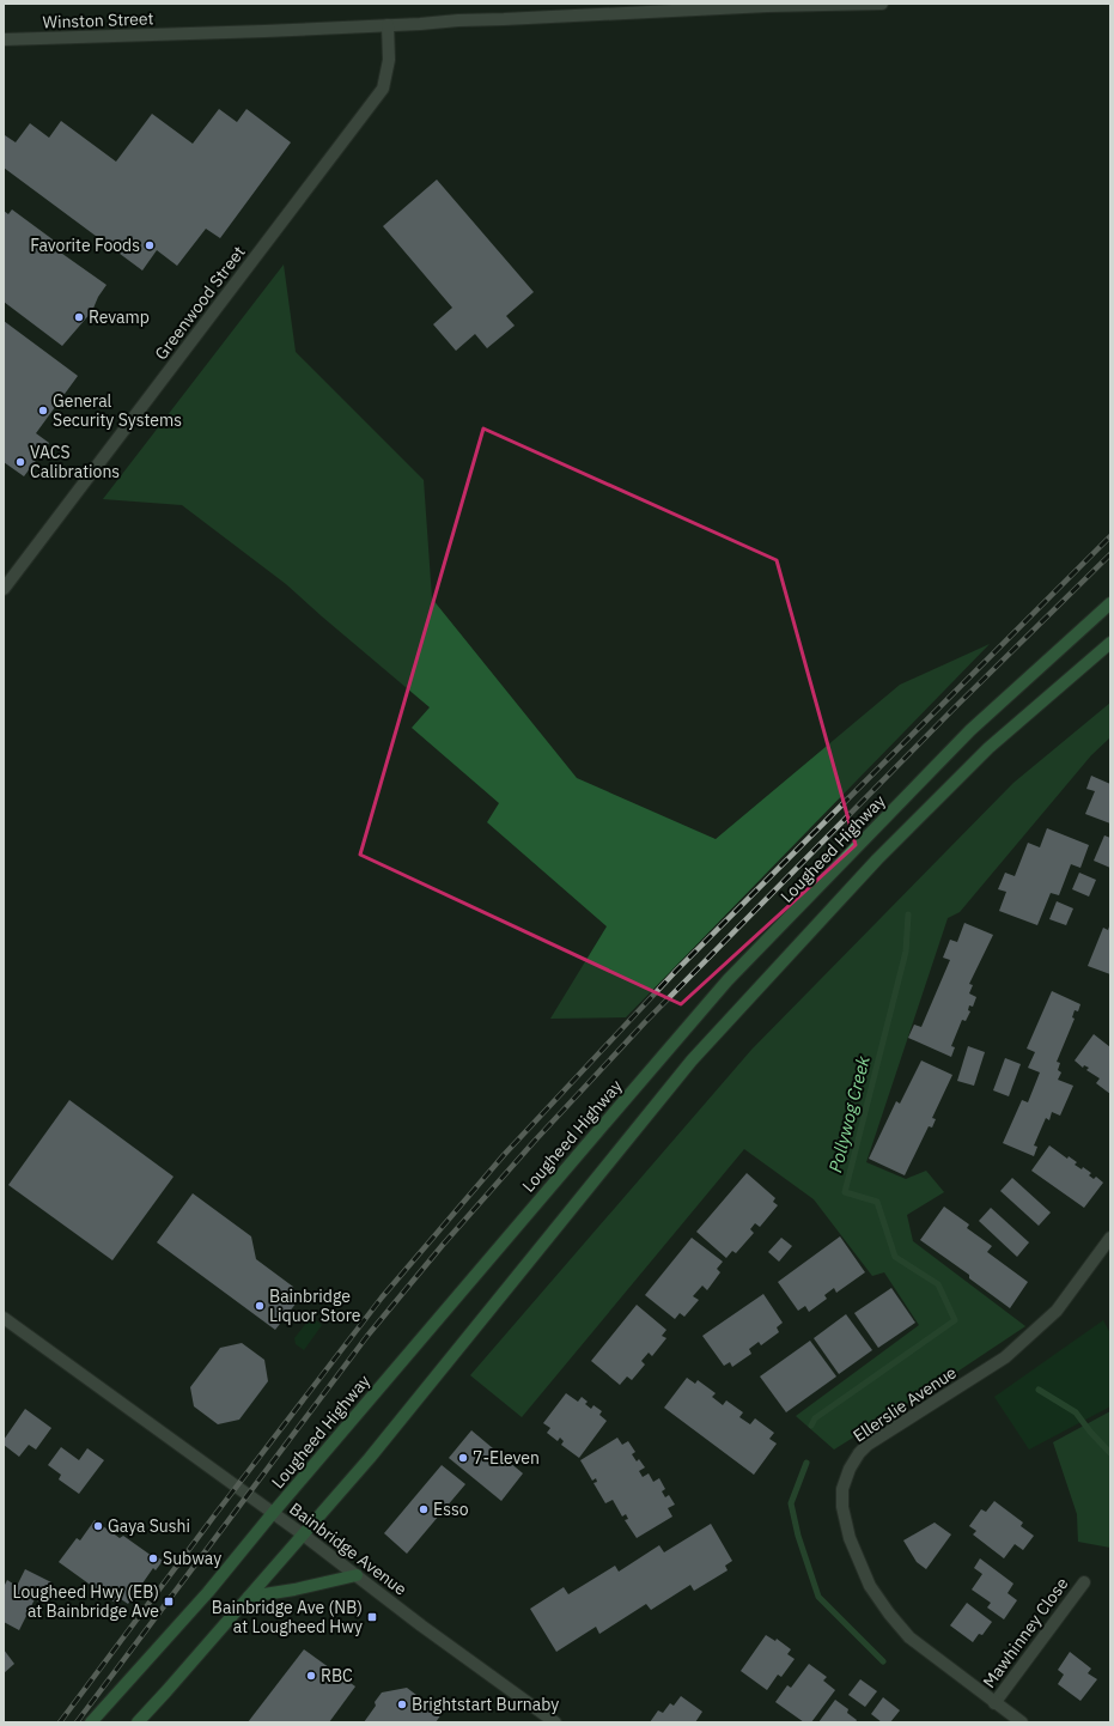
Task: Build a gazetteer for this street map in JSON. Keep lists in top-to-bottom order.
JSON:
{
  "streets": {
    "main road": ["Lougheed Highway"],
    "street": [
      "Winston Street",
      "Greenwood Street",
      "Ellerslie Avenue",
      "Bainbridge Avenue",
      "Mawhinney Close"
    ]
  },
  "crossings": [
    ["Winston Street", "Greenwood Street"],
    ["Lougheed Highway", "Bainbridge Avenue"],
    ["Ellerslie Avenue", "Mawhinney Close"]
  ],
  "water": ["Pollywog Creek"],
  "places": {
    "other": [
      "Favorite Foods",
      "Revamp",
      "General Security Systems",
      "VACS Calibrations",
      "Bainbridge Liquor Store",
      "7-Eleven",
      "Esso",
      "Gaya Sushi",
      "Subway",
      "RBC",
      "Brightstart Burnaby"
    ],
    "transit": ["Lougheed Hwy (EB) at Bainbridge Ave", "Bainbridge Ave (NB) at Lougheed Hwy"]
  }
}
